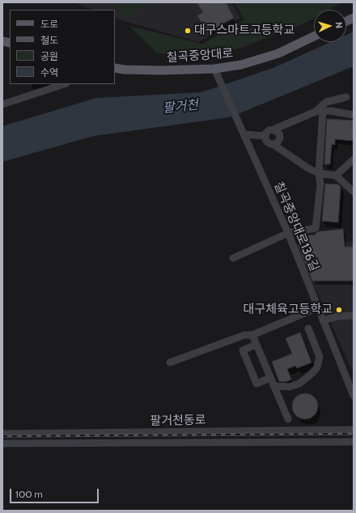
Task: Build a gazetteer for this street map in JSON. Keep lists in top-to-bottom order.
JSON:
{
  "streets": {
    "main road": ["칠곡중앙대로"],
    "street": ["칠곡중앙대로136길", "팔거천동로"]
  },
  "crossings": [
    ["칠곡중앙대로", "칠곡중앙대로136길"]
  ],
  "water": ["팔거천"],
  "places": ["대구스마트고등학교", "대구체육고등학교"],
  "legend": [
    "도로",
    "철도",
    "공원",
    "수역"
  ],
  "scale_bar": "100 m",
  "north": "right"
}
